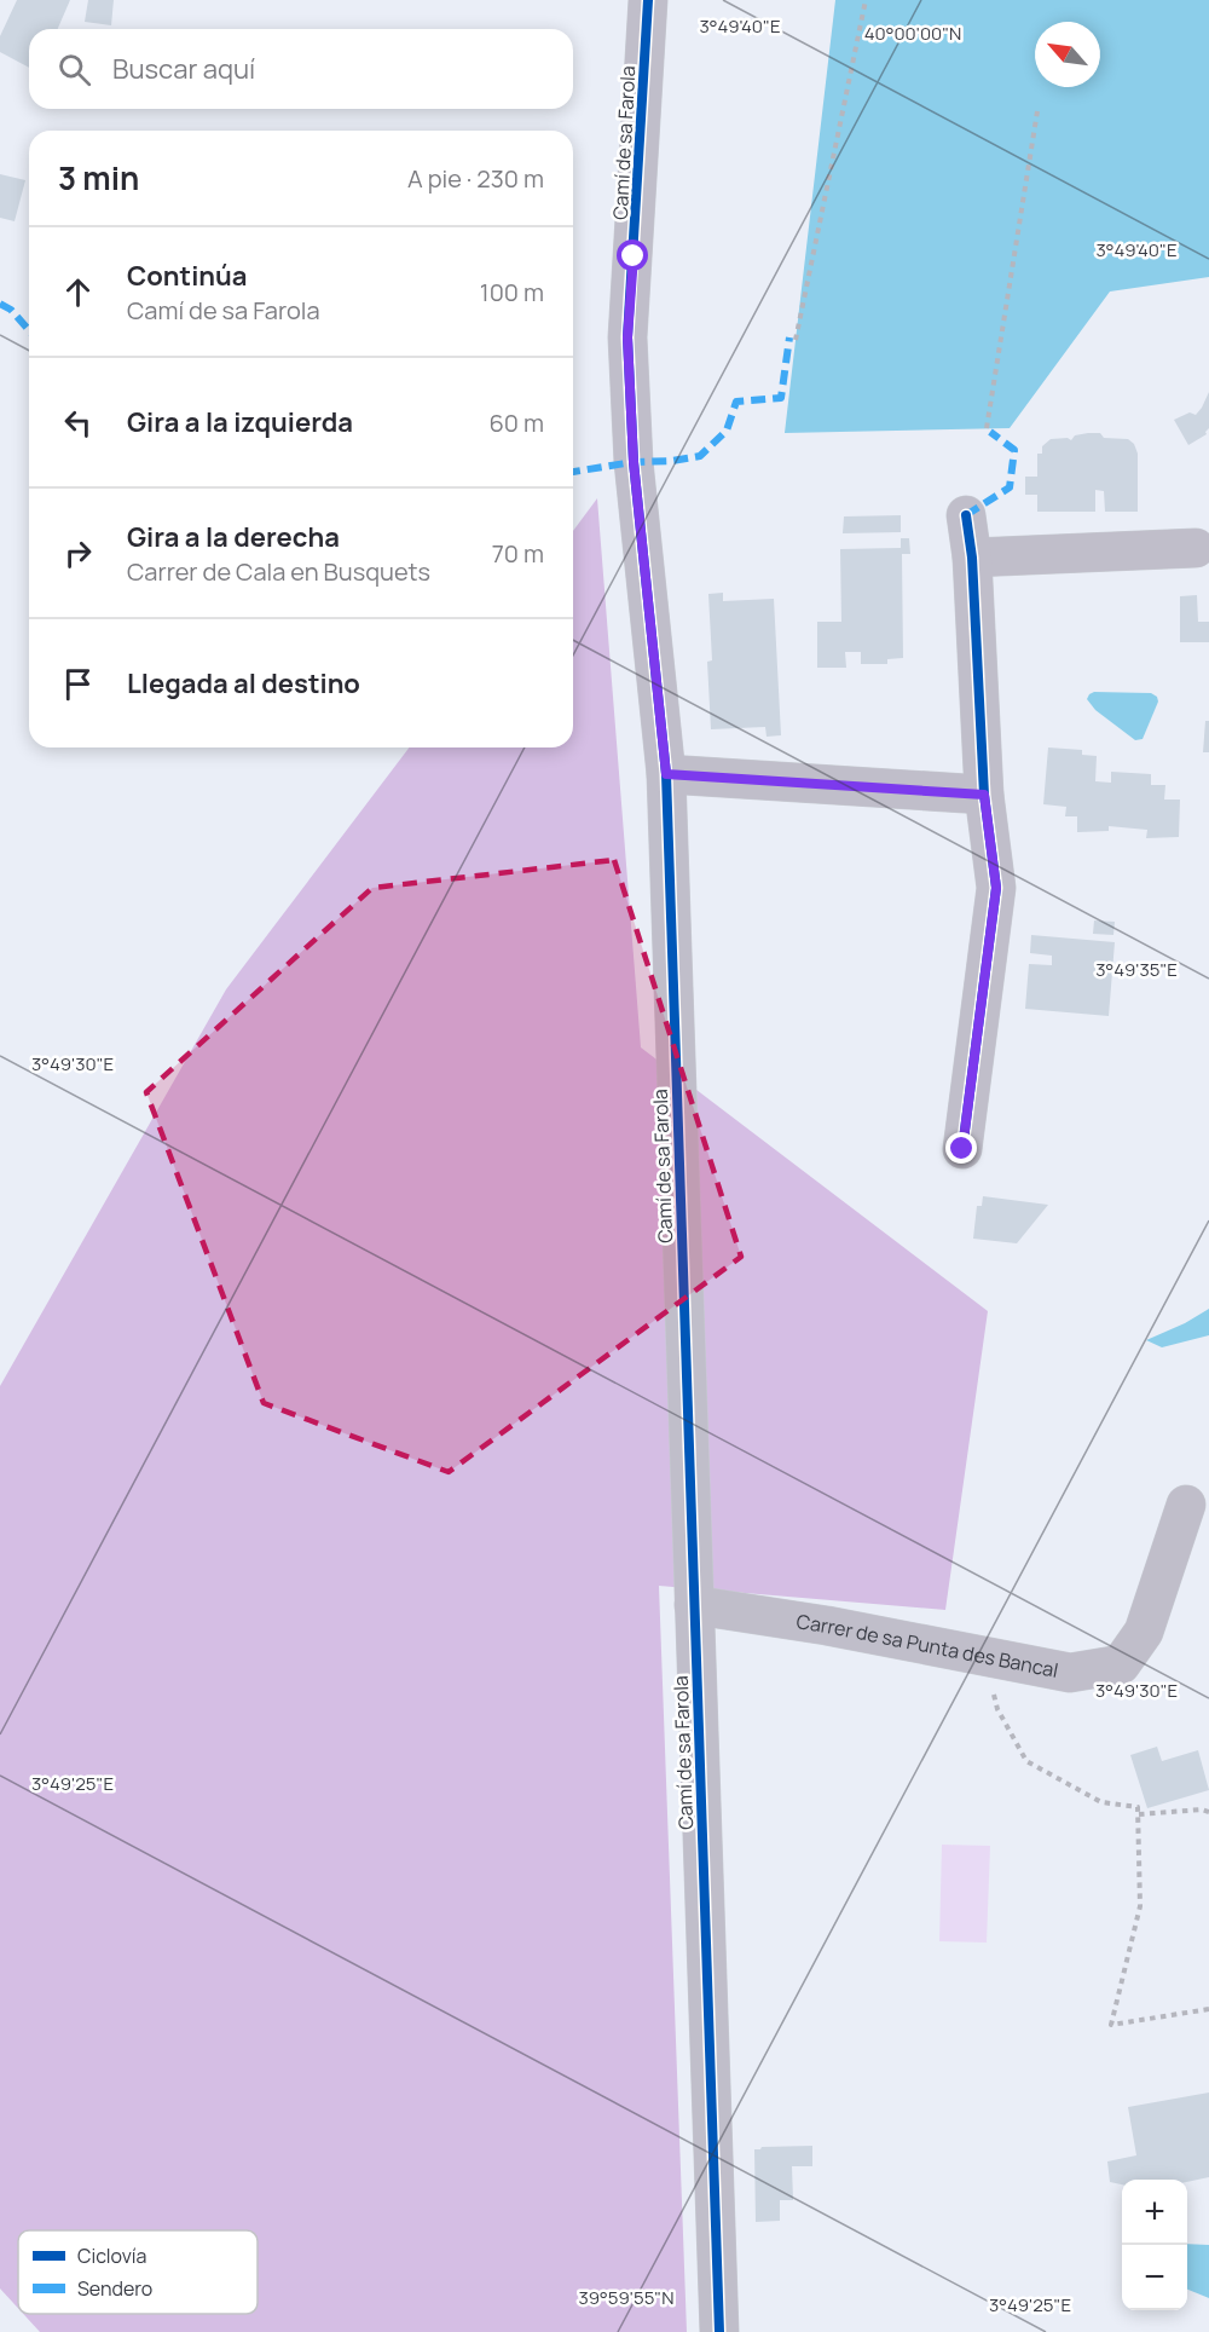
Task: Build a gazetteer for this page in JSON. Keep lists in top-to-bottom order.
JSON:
{
  "streets": {
    "street": ["Camí de sa Farola", "Carrer de sa Punta des Bancal"]
  },
  "crossings": [
    ["Camí de sa Farola", "Carrer de sa Punta des Bancal"]
  ],
  "legend": ["Ciclovía", "Sendero"],
  "north": "top left",
  "page": {
    "search": "Buscar aquí",
    "heading": ["3 min", "A pie · 230 m"],
    "list": [
      ["Continúa", "Camí de sa Farola", "100 m"],
      ["Gira a la izquierda", "60 m"],
      ["Gira a la derecha", "Carrer de Cala en Busquets", "70 m"],
      "Llegada al destino"
    ],
    "map_buttons": ["+", "−"]
  },
  "coordinates": [
    "3°49'40\"E",
    "40°00'00\"N",
    "3°49'35\"E",
    "3°49'30\"E",
    "3°49'25\"E",
    "39°59'55\"N"
  ]
}
